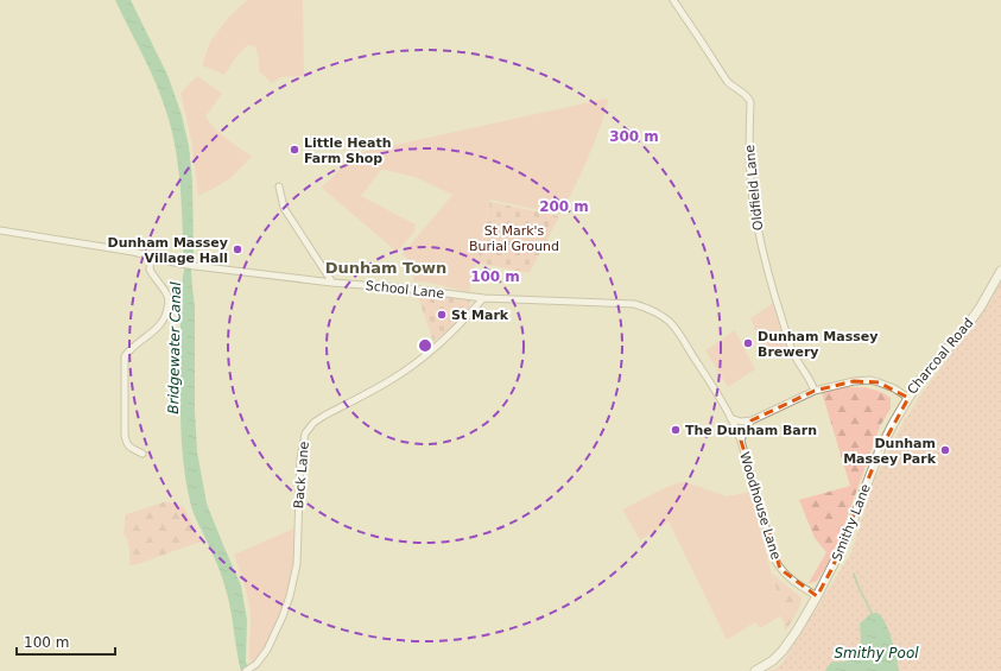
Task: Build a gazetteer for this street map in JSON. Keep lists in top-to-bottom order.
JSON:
{
  "streets": {
    "main road": ["Charcoal Road", "Smithy Lane"],
    "street": [
      "Oldfield Lane",
      "School Lane",
      "Back Lane",
      "Woodhouse Lane"
    ]
  },
  "crossings": [
    ["Oldfield Lane", "Charcoal Road"],
    ["School Lane", "Back Lane"],
    ["School Lane", "Woodhouse Lane"],
    ["Charcoal Road", "Smithy Lane"],
    ["Woodhouse Lane", "Smithy Lane"]
  ],
  "districts": ["Dunham Town"],
  "water": ["Bridgewater Canal", "Smithy Pool"],
  "parks": ["St Mark's Burial Ground"],
  "places": [
    "Little Heath Farm Shop",
    "Dunham Massey Village Hall",
    "St Mark",
    "Dunham Massey Brewery",
    "The Dunham Barn",
    "Dunham Massey Park"
  ],
  "scale_bar": "100 m",
  "rings": ["300 m", "200 m", "100 m"]
}
